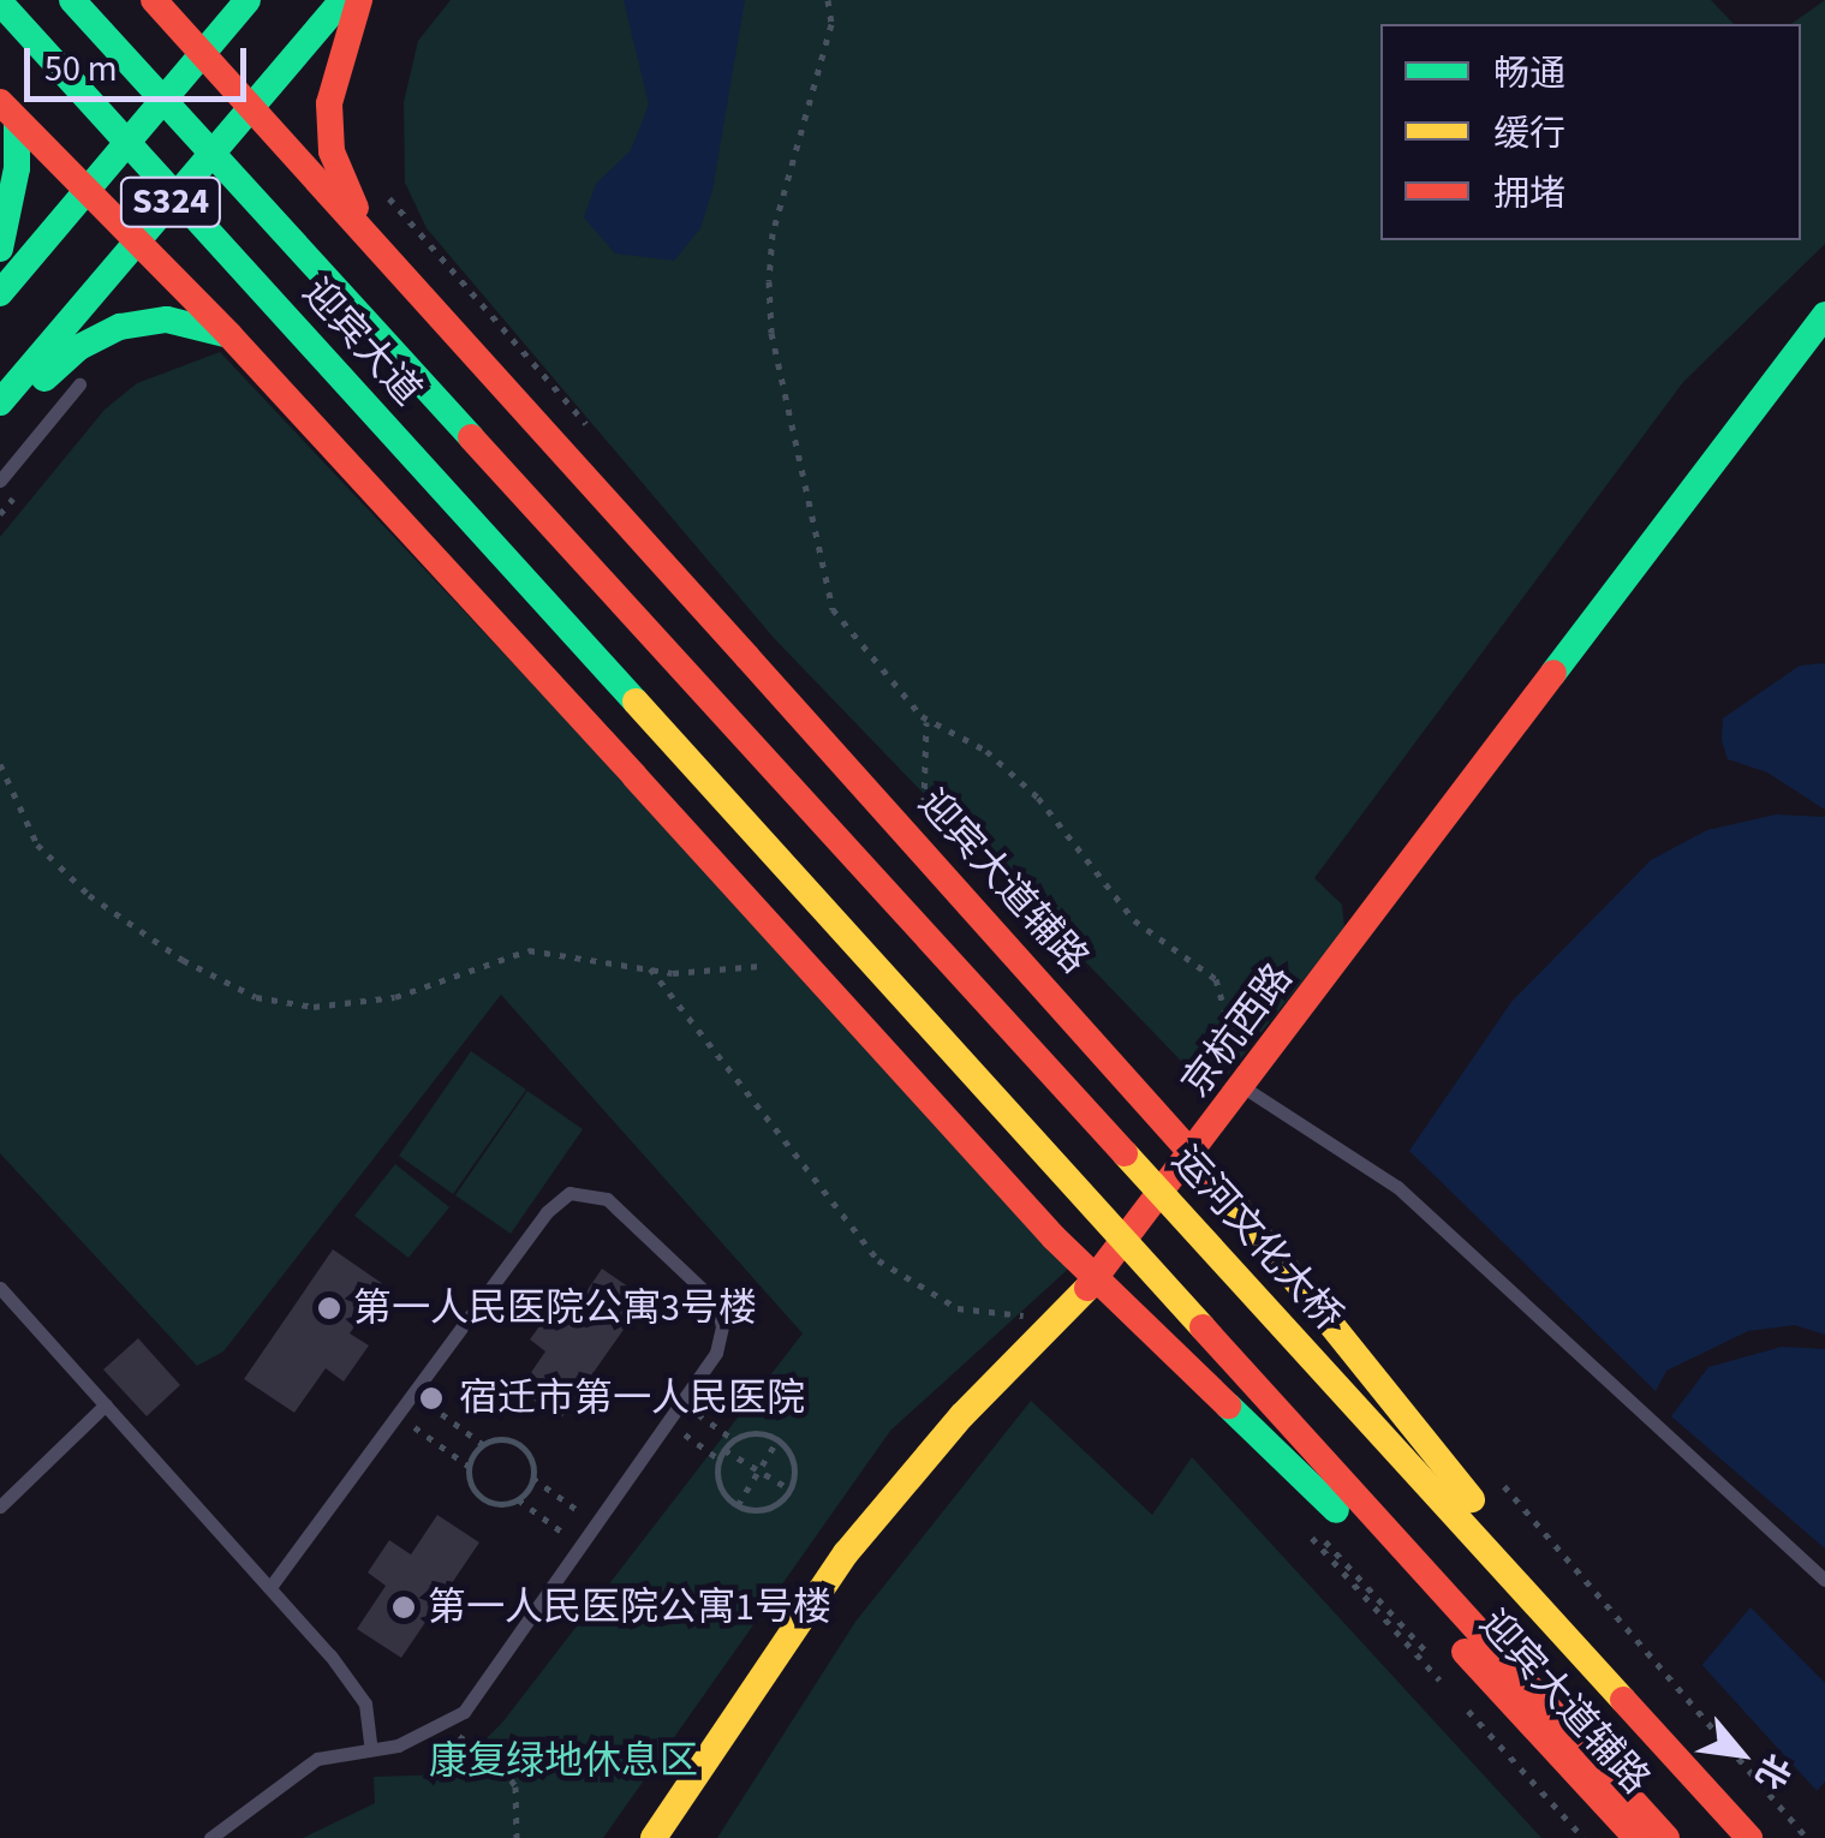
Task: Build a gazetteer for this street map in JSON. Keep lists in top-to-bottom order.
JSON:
{
  "streets": {
    "main road": [
      "S324",
      "迎宾大道",
      "迎宾大道辅路",
      "京杭西路",
      "运河文化大桥"
    ]
  },
  "crossings": [
    ["S324", "迎宾大道辅路"],
    ["迎宾大道", "运河文化大桥"]
  ],
  "parks": ["康复绿地休息区"],
  "places": ["第一人民医院公寓3号楼", "宿迁市第一人民医院", "第一人民医院公寓1号楼"],
  "legend": ["畅通", "缓行", "拥堵"],
  "scale_bar": "50 m",
  "north": "bottom right"
}
